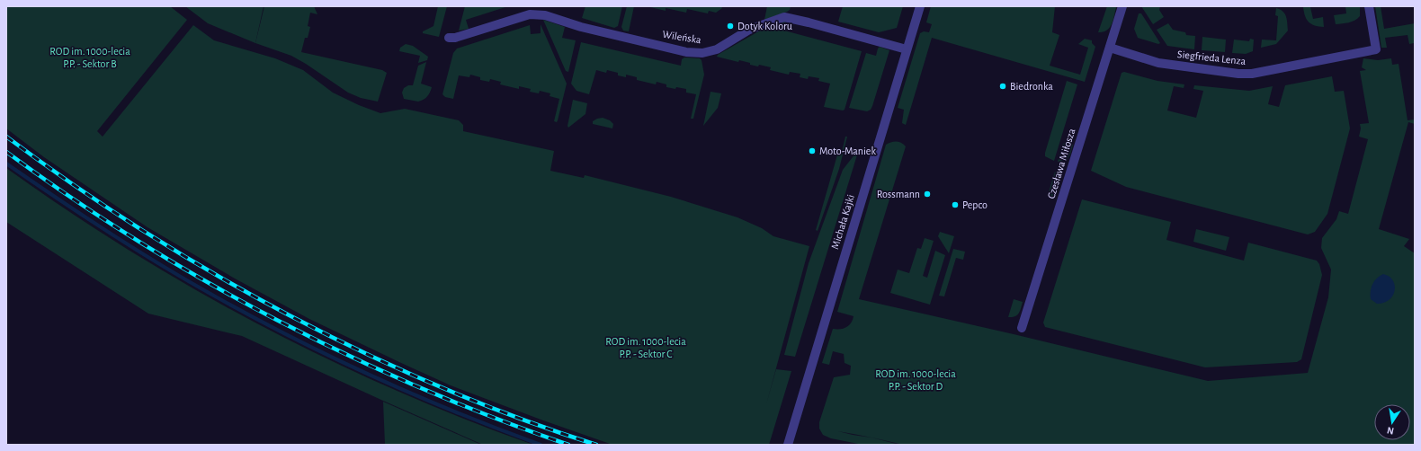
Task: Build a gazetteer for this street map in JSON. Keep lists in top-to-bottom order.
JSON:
{
  "streets": {
    "street": [
      "Wileńska",
      "Siegfrieda Lenza",
      "Czesława Miłosza",
      "Michała Kajki"
    ]
  },
  "crossings": [
    ["Wileńska", "Michała Kajki"],
    ["Siegfrieda Lenza", "Czesława Miłosza"]
  ],
  "parks": ["ROD im. 1000-lecia P.P. - Sektor B", "ROD im. 1000-lecia P.P. - Sektor C", "ROD im. 1000-lecia P.P. - Sektor D"],
  "places": [
    "Dotyk Koloru",
    "Biedronka",
    "Moto-Maniek",
    "Rossmann",
    "Pepco"
  ],
  "north": "bottom"
}
